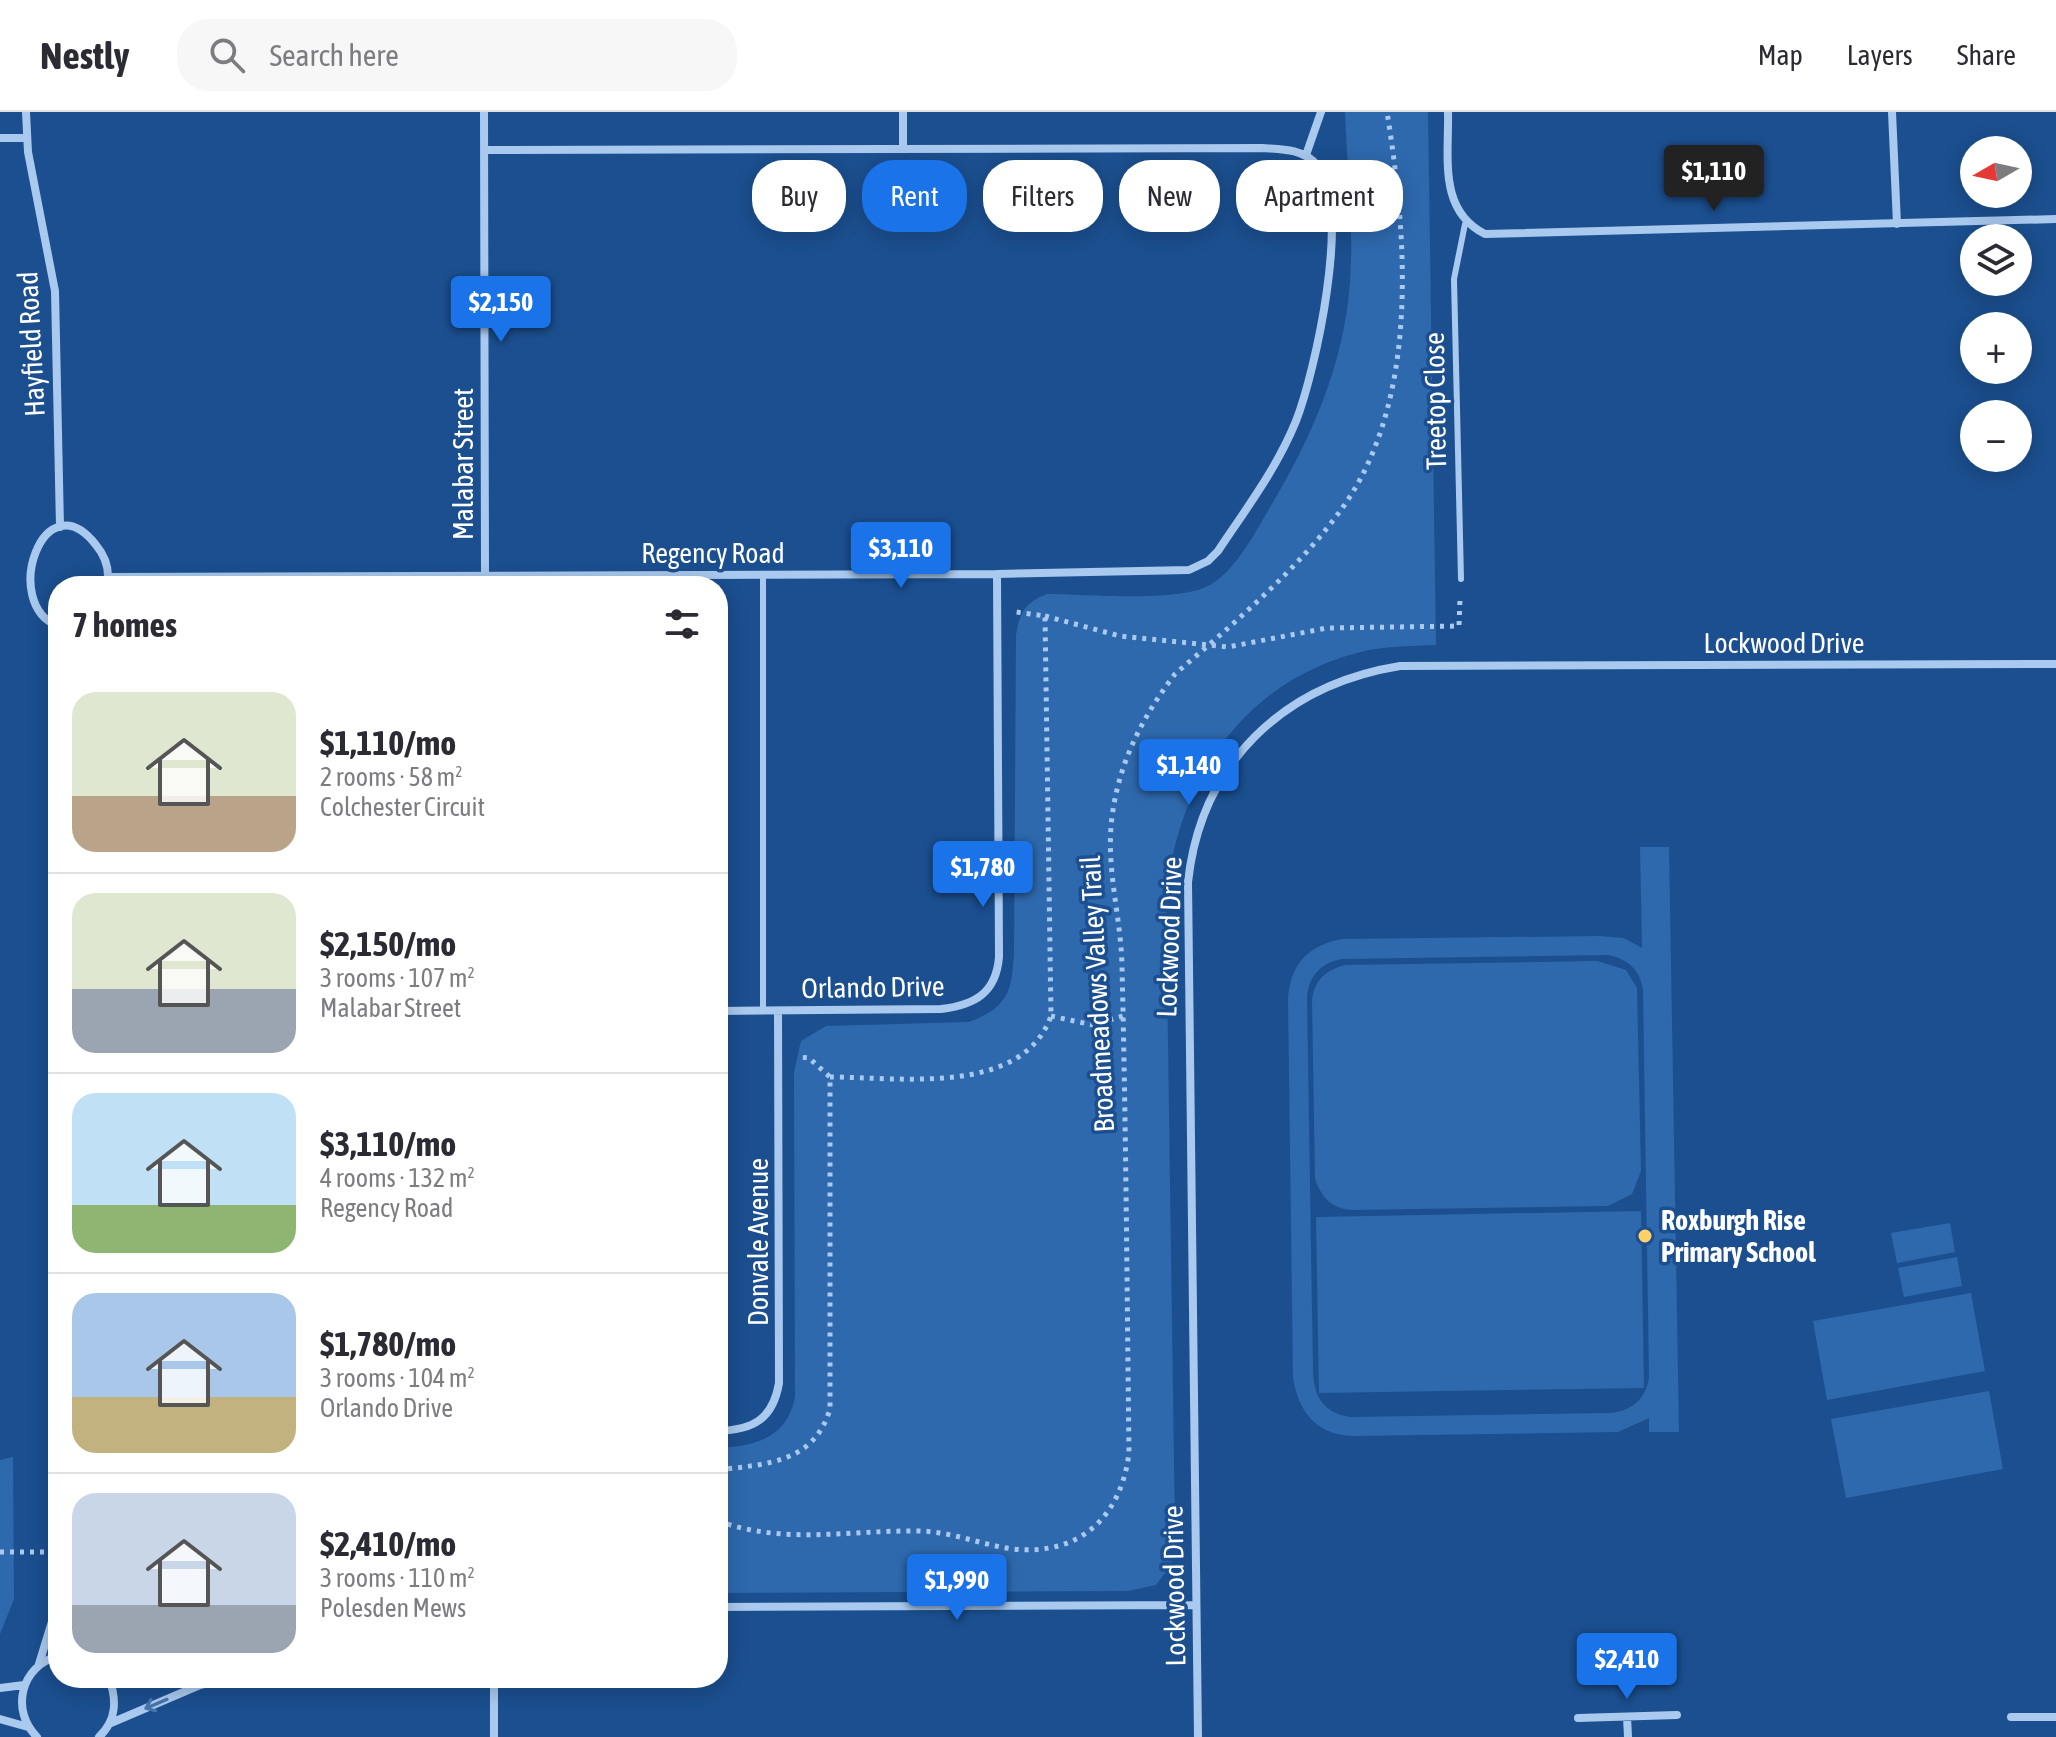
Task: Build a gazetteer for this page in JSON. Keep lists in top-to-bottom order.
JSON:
{
  "streets": {
    "street": [
      "Hayfield Road",
      "Malabar Street",
      "Regency Road",
      "Lockwood Drive",
      "Orlando Drive",
      "Donvale Avenue"
    ],
    "lane": ["Treetop Close"],
    "path": ["Broadmeadows Valley Trail"]
  },
  "crossings": [
    ["Malabar Street", "Regency Road"],
    ["Regency Road", "Orlando Drive"],
    ["Orlando Drive", "Donvale Avenue"]
  ],
  "places": ["Roxburgh Rise Primary School"],
  "north": "left",
  "page": {
    "header": "Nestly",
    "search": "Search here",
    "nav": ["Map", "Layers", "Share"],
    "map_buttons": ["+", "−"],
    "price": [
      "$1,110",
      "$2,150",
      "$3,110",
      "$1,140",
      "$1,780",
      "$1,990",
      "$2,410"
    ],
    "chip": [
      "Buy",
      "Rent",
      "Filters",
      "New",
      "Apartment"
    ],
    "heading": "7 homes",
    "list": [
      {
        "name": "$1,110/mo",
        "note": "2 rooms · 58 m² · Colchester Circuit"
      },
      {
        "name": "$2,150/mo",
        "note": "3 rooms · 107 m² · Malabar Street"
      },
      {
        "name": "$3,110/mo",
        "note": "4 rooms · 132 m² · Regency Road"
      },
      {
        "name": "$1,780/mo",
        "note": "3 rooms · 104 m² · Orlando Drive"
      },
      {
        "name": "$2,410/mo",
        "note": "3 rooms · 110 m² · Polesden Mews"
      }
    ]
  }
}
